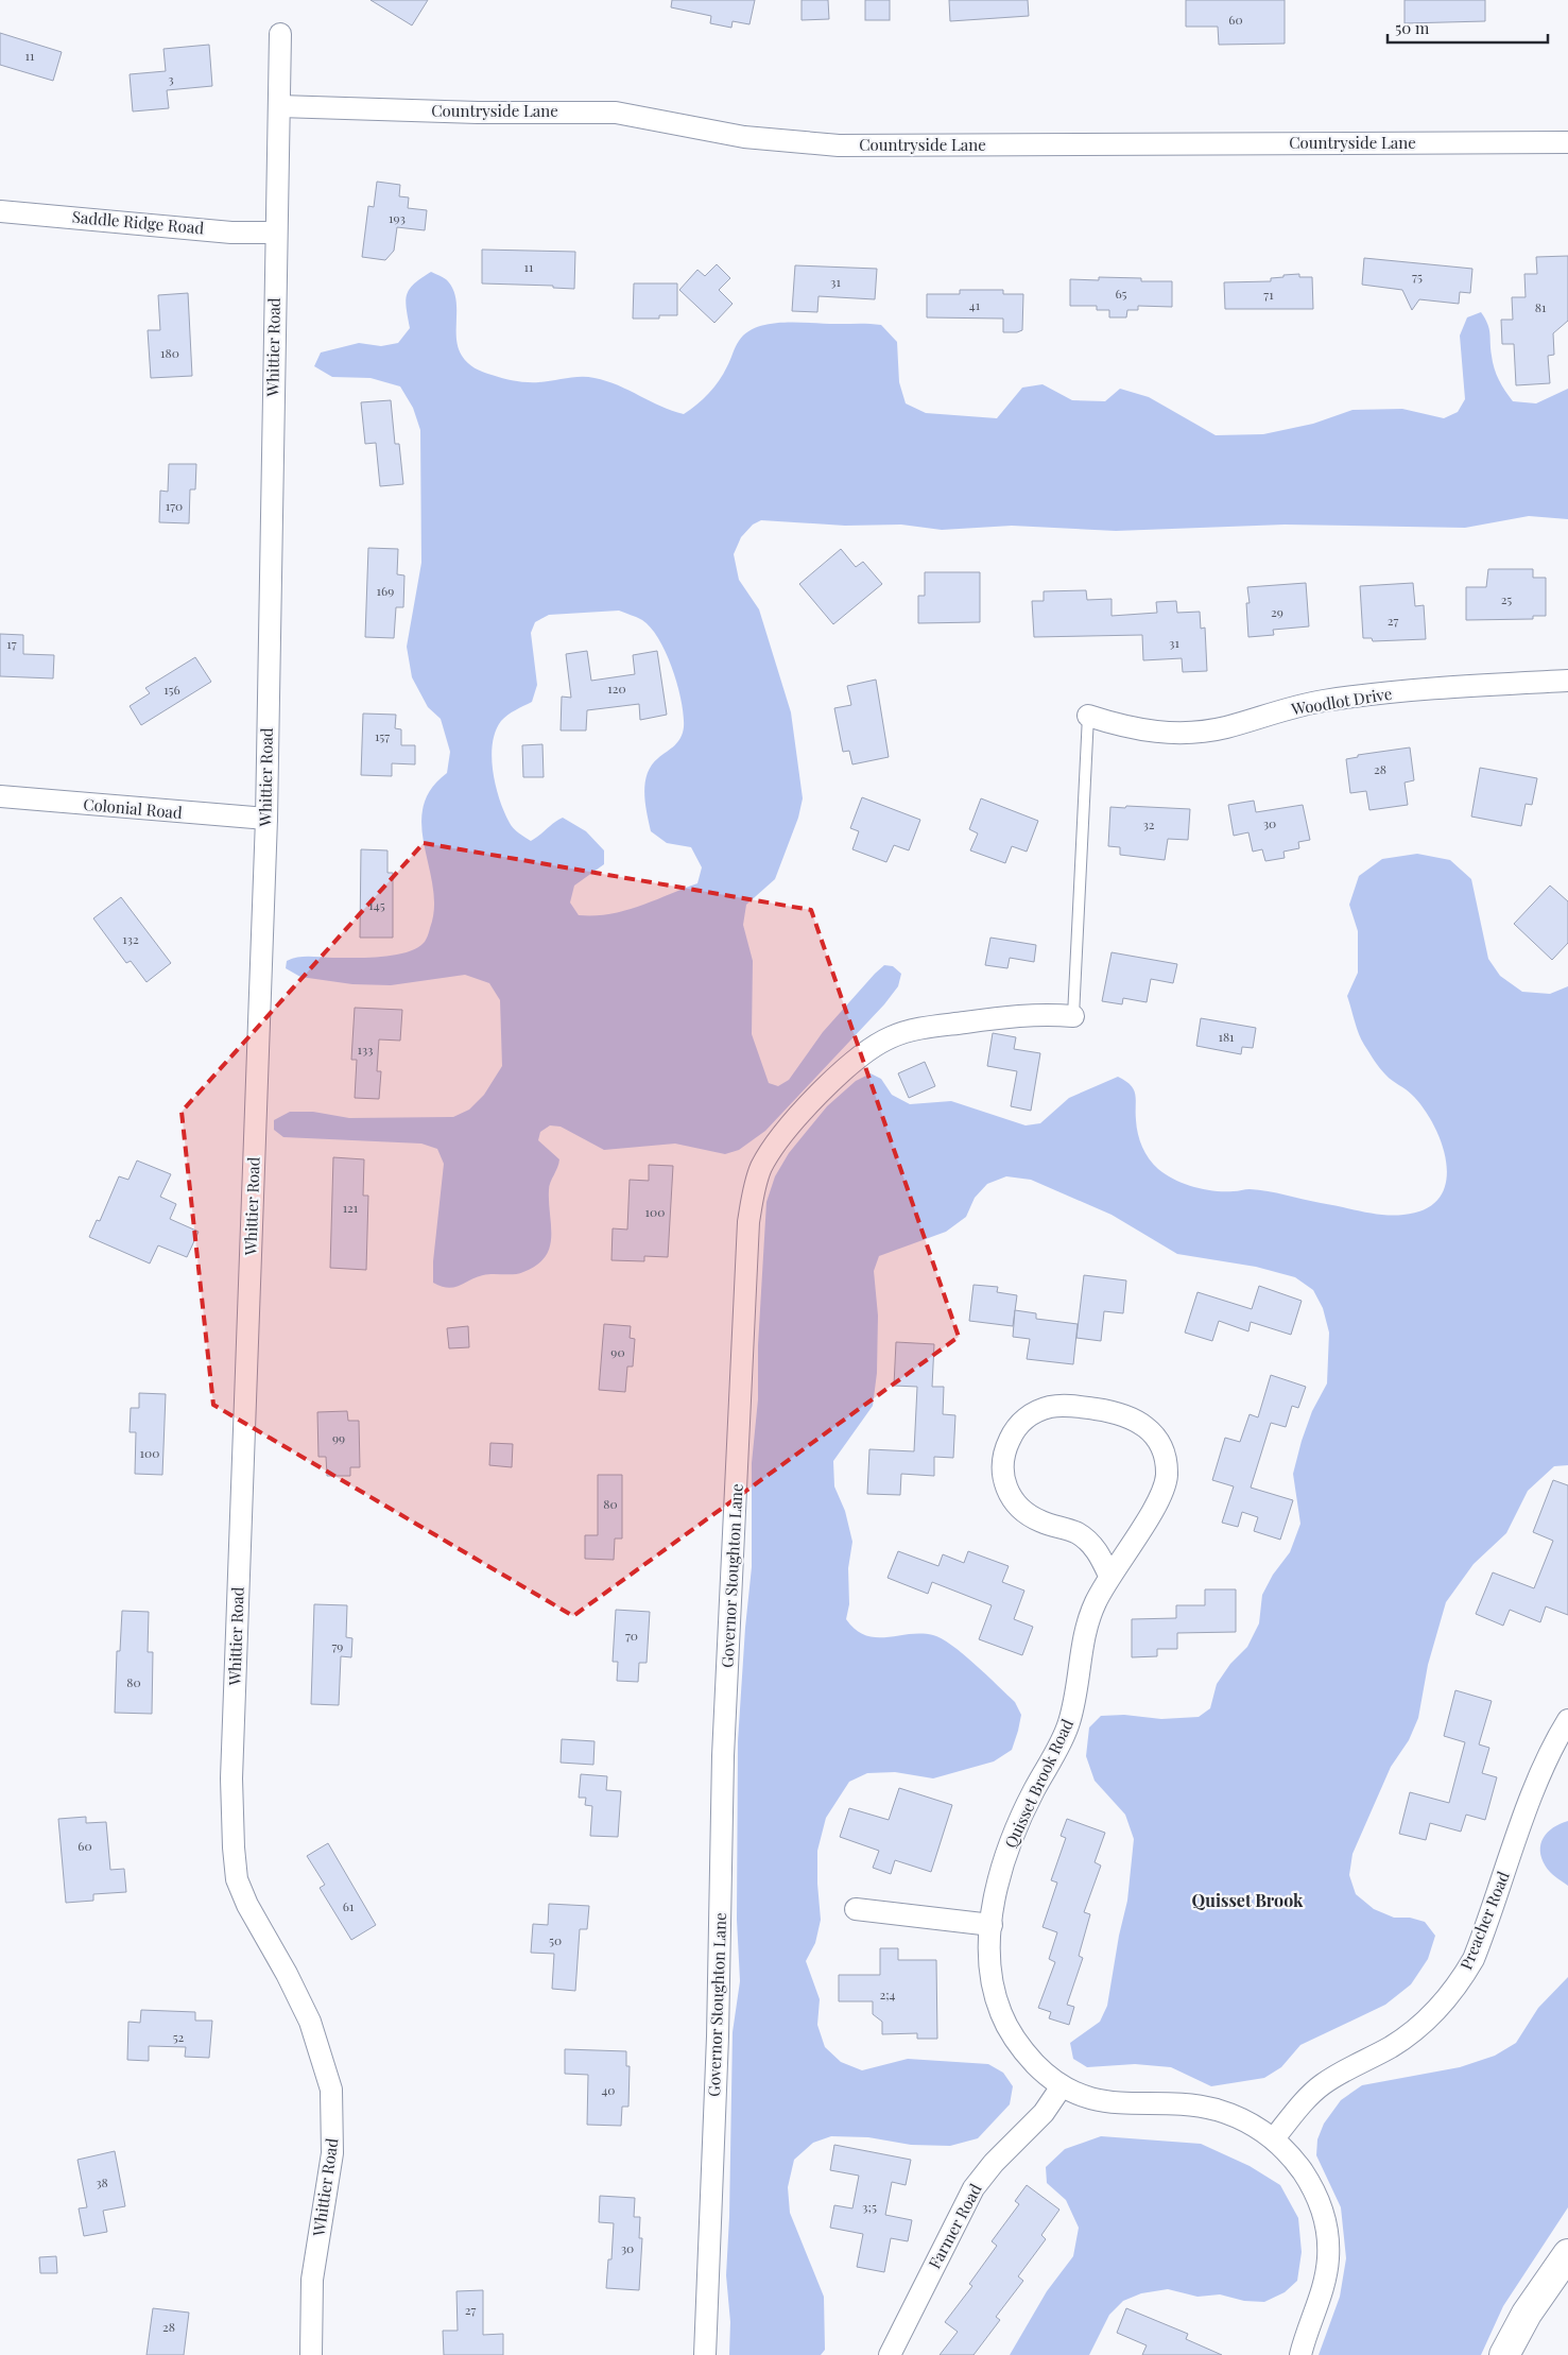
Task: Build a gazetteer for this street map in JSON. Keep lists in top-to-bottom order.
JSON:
{
  "streets": {
    "street": [
      "Countryside Lane",
      "Saddle Ridge Road",
      "Whittier Road",
      "Woodlot Drive",
      "Colonial Road",
      "Governor Stoughton Lane",
      "Quisset Brook Road",
      "Preacher Road",
      "Farmer Road"
    ]
  },
  "crossings": [
    ["Countryside Lane", "Whittier Road"],
    ["Saddle Ridge Road", "Whittier Road"],
    ["Whittier Road", "Colonial Road"],
    ["Quisset Brook Road", "Preacher Road"],
    ["Quisset Brook Road", "Farmer Road"]
  ],
  "districts": ["Quisset Brook"],
  "house_numbers": [
    "60",
    "11",
    "3",
    "193",
    "11",
    "75",
    "31",
    "65",
    "71",
    "41",
    "81",
    "180",
    "170",
    "169",
    "25",
    "29",
    "27",
    "31",
    "17",
    "120",
    "156",
    "157",
    "28",
    "30",
    "32",
    "145",
    "132",
    "181",
    "133",
    "121",
    "100",
    "90",
    "99",
    "100",
    "80",
    "70",
    "79",
    "80",
    "60",
    "61",
    "50",
    "2;4",
    "52",
    "40",
    "38",
    "3;5",
    "30",
    "27",
    "28"
  ],
  "scale_bar": "50 m"
}
